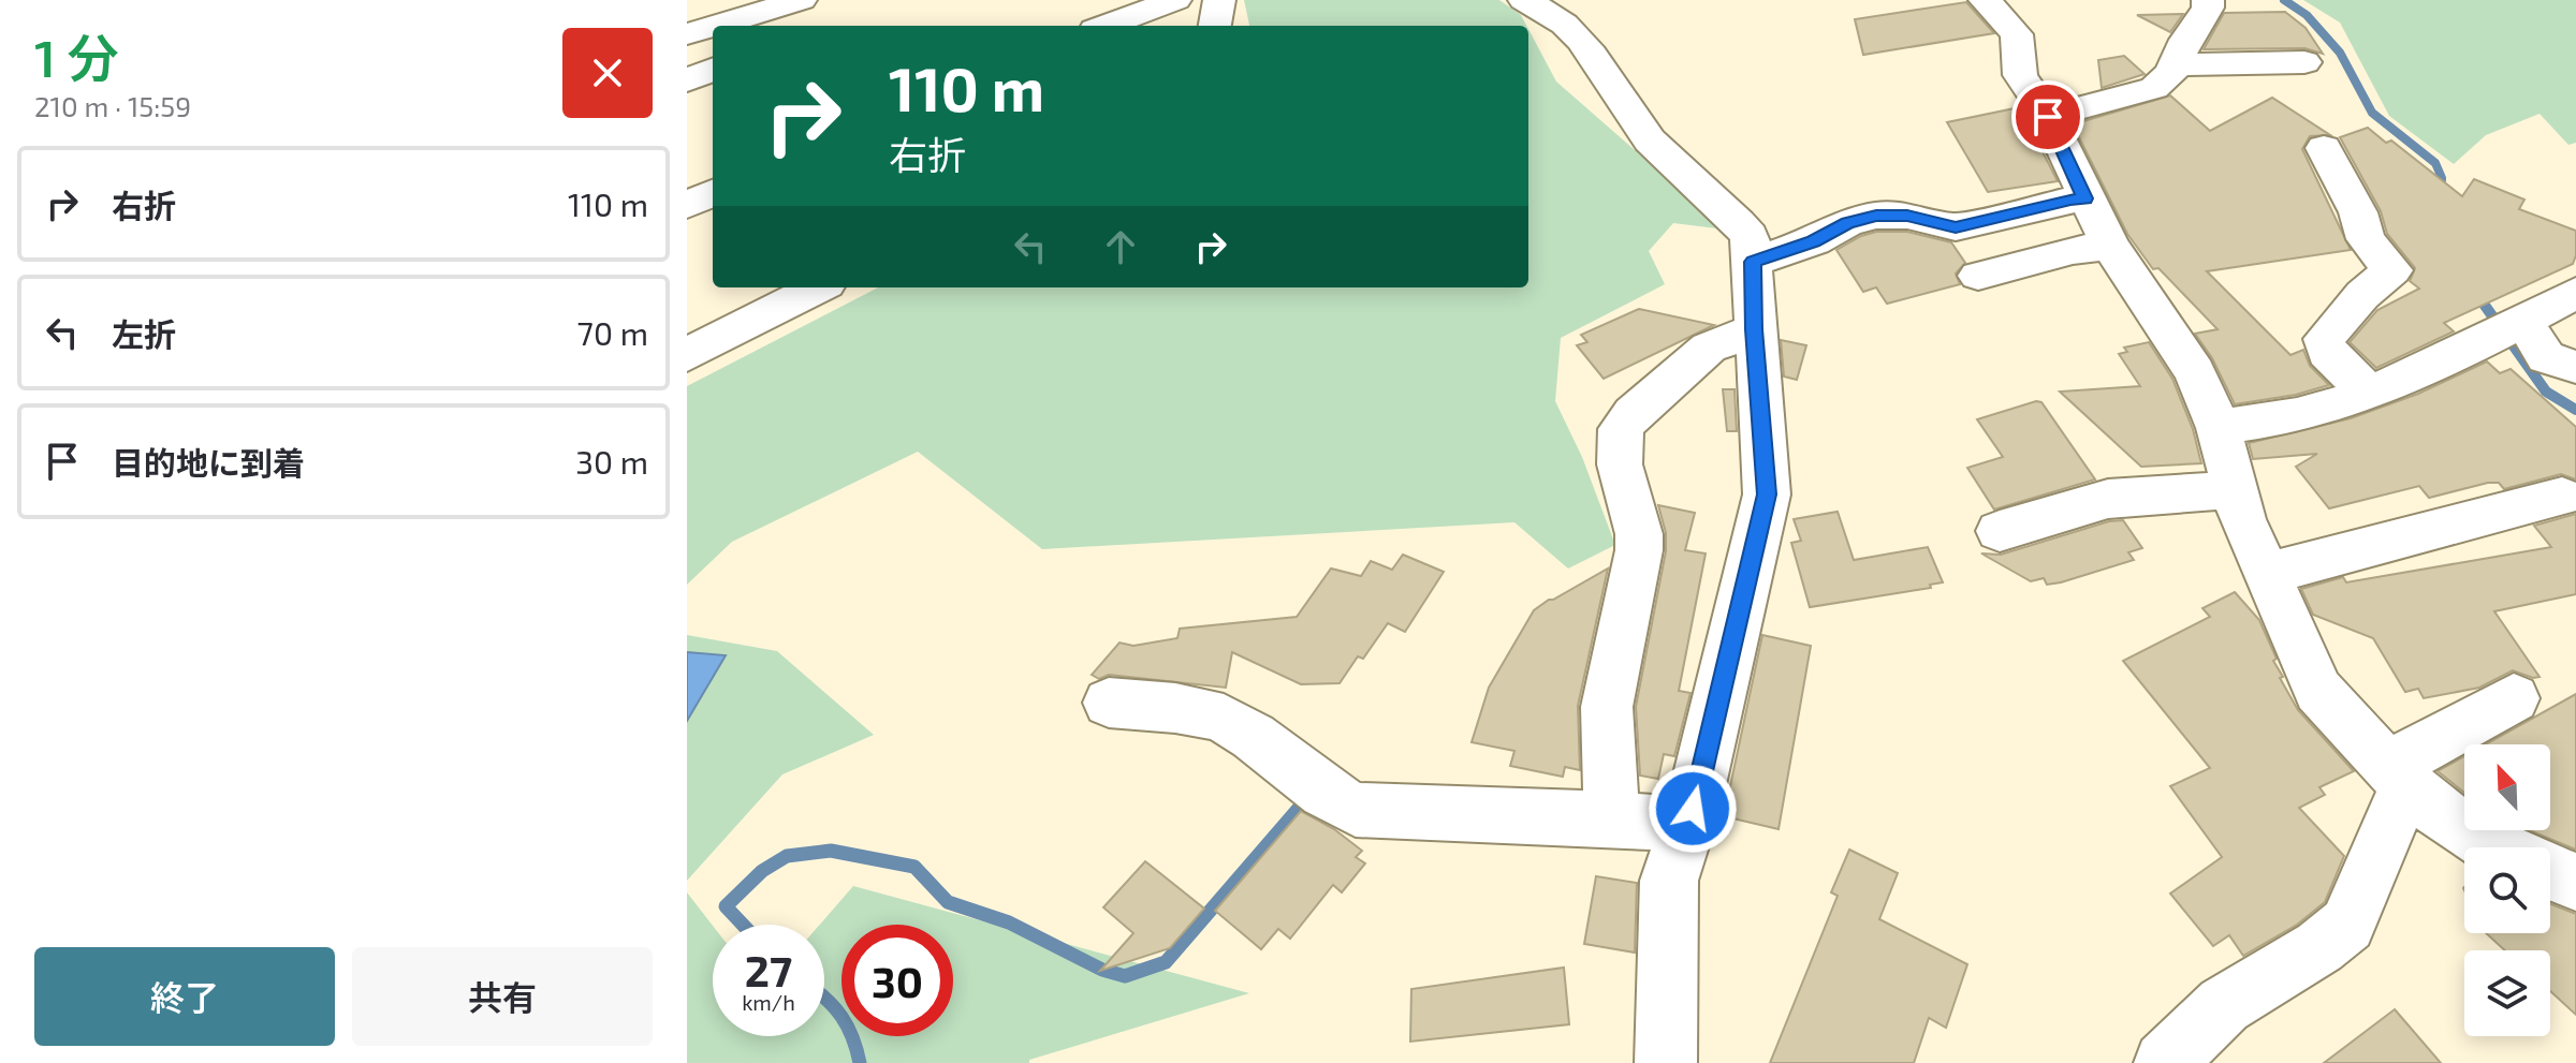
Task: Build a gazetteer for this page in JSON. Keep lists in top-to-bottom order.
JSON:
{
  "north": "top left",
  "page": {
    "heading": ["1 分", "210 m · 15:59"],
    "turn": ["110 m", "右折"],
    "list": [
      {
        "name": "右折",
        "value": "110 m"
      },
      {
        "name": "左折",
        "value": "70 m"
      },
      {
        "name": "目的地に到着",
        "value": "30 m"
      }
    ],
    "speed": "27 km/h",
    "limit": "30",
    "buttons": ["終了", "共有"]
  }
}
